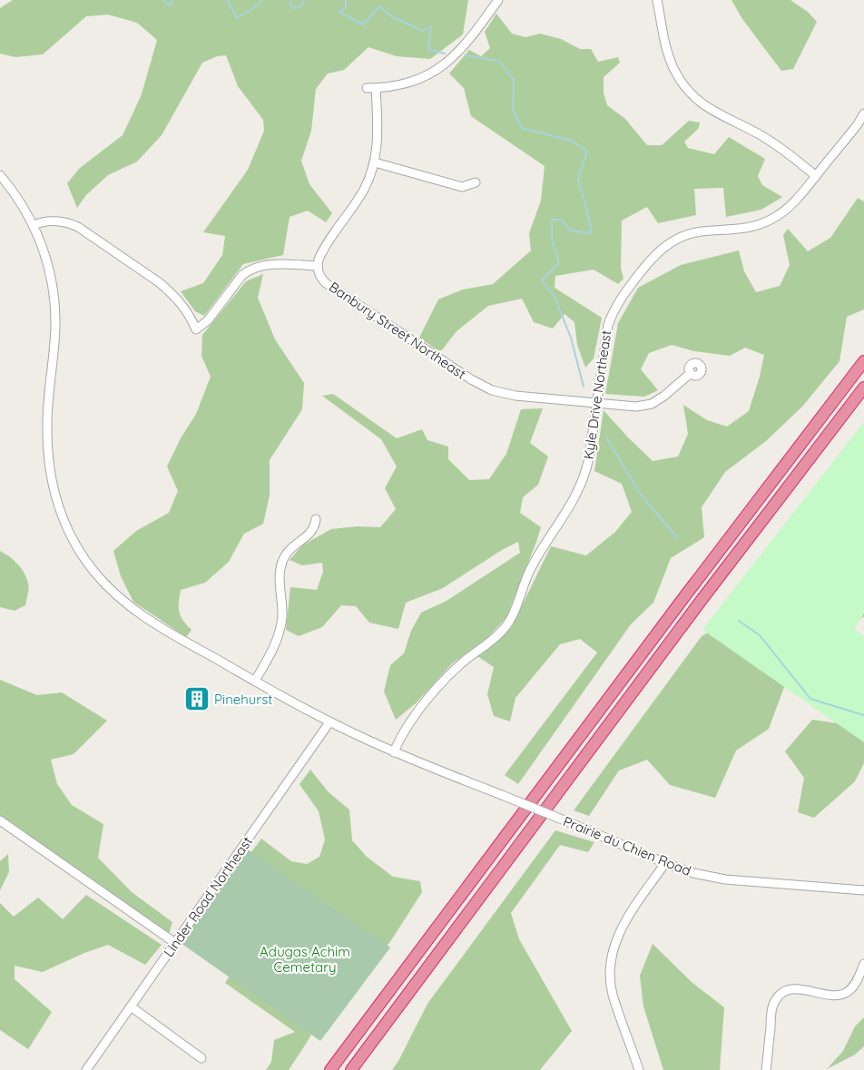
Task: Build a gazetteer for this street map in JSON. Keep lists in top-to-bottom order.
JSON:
{
  "streets": {
    "street": [
      "Banbury Street Northeast",
      "Kyle Drive Northeast",
      "Prairie du Chien Road",
      "Linder Road Northeast"
    ]
  },
  "crossings": [
    ["Banbury Street Northeast", "Kyle Drive Northeast"],
    ["Kyle Drive Northeast", "Prairie du Chien Road"],
    ["Prairie du Chien Road", "Linder Road Northeast"]
  ],
  "parks": ["Adugas Achim Cemetary"],
  "places": {
    "building": ["Pinehurst"]
  }
}
